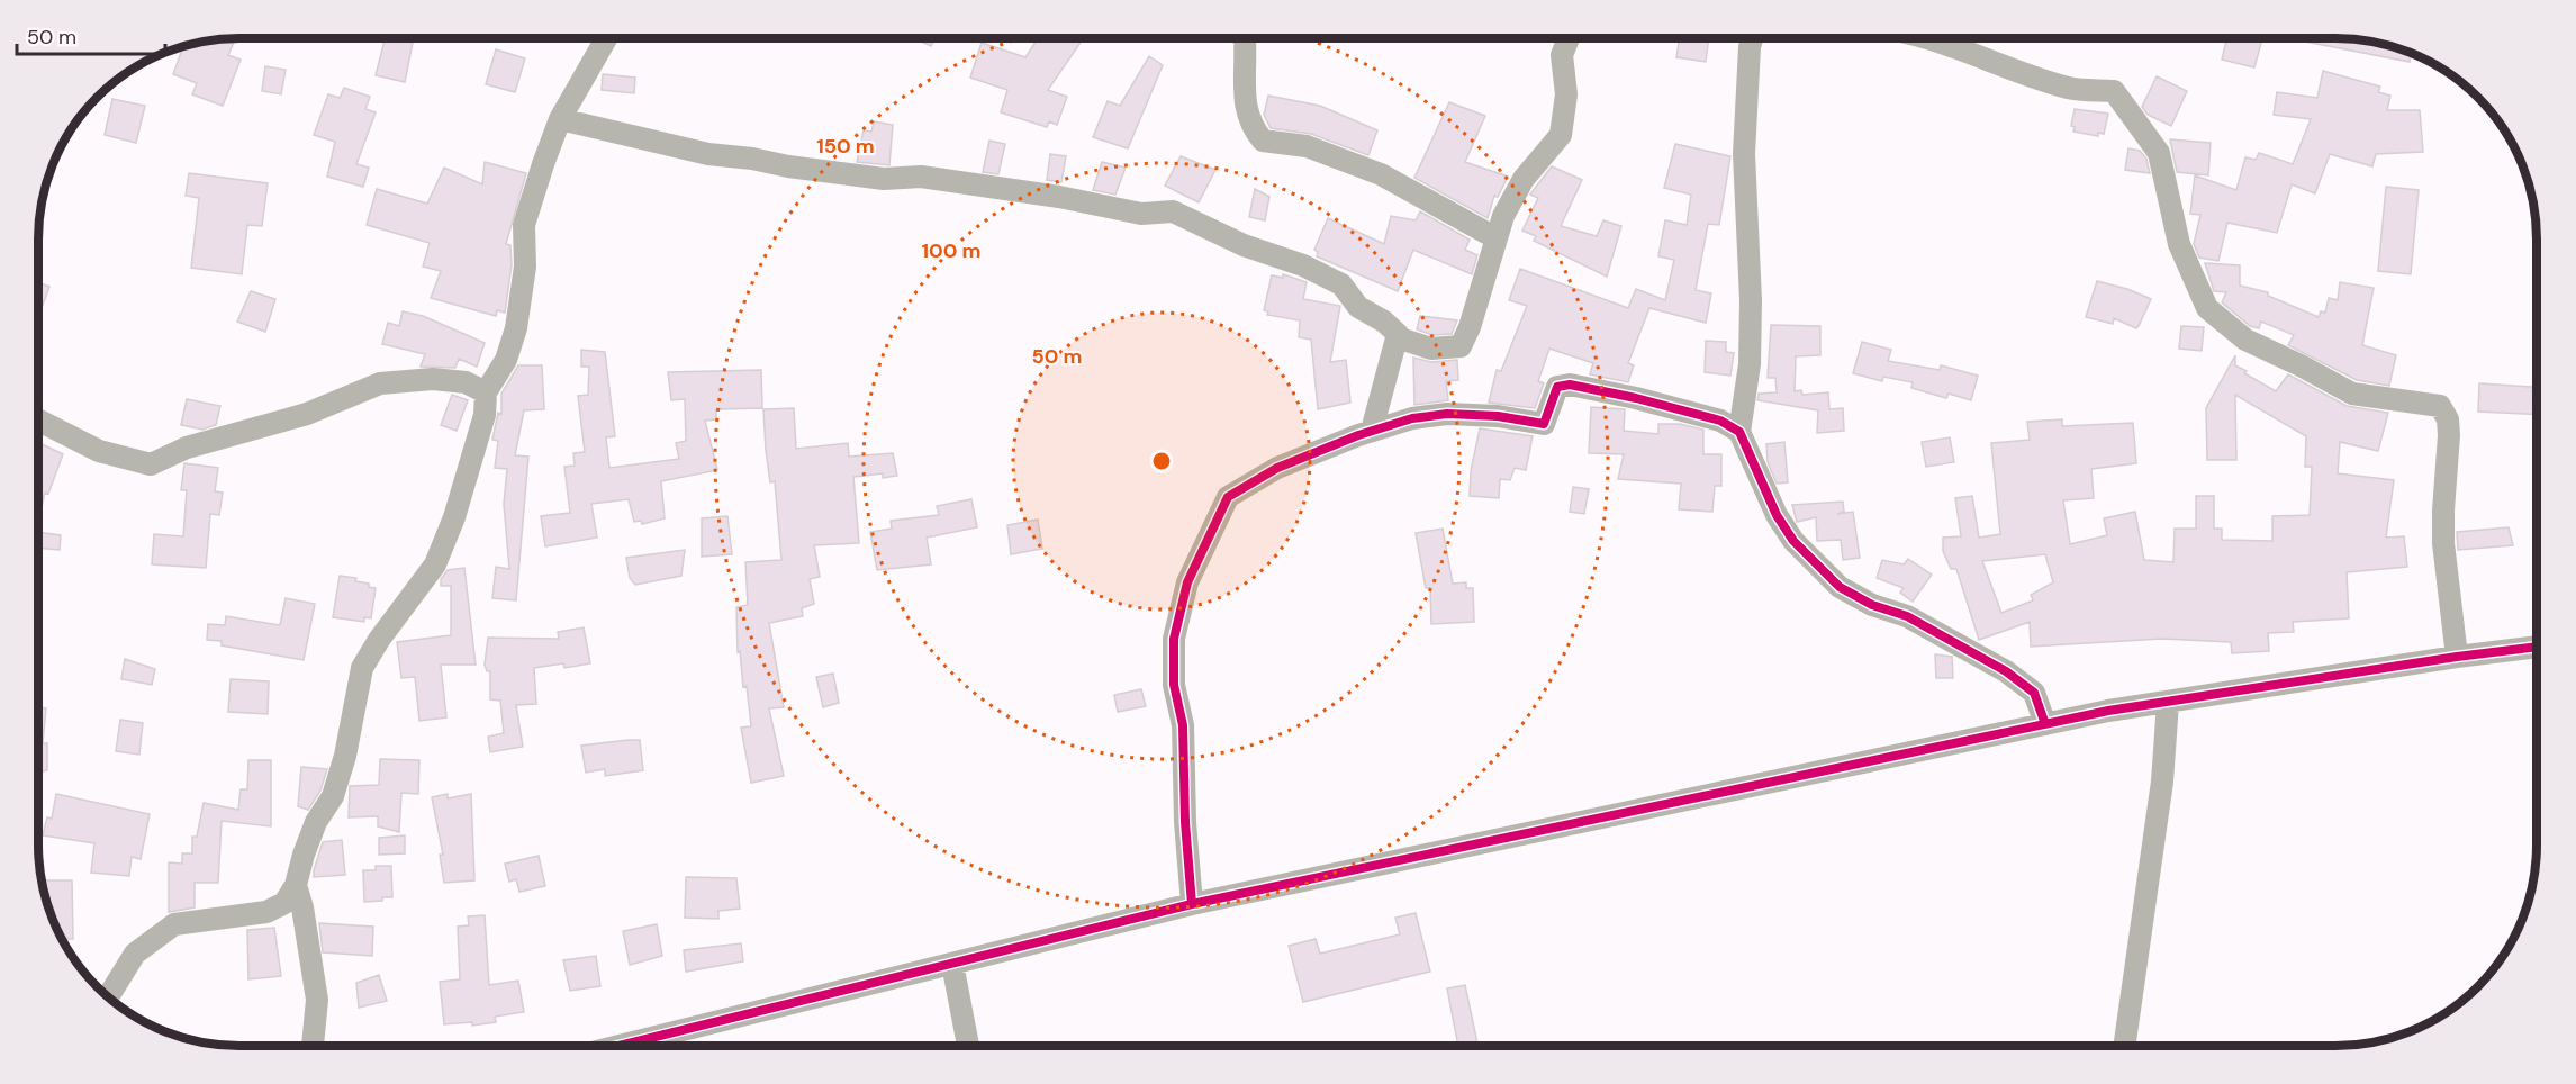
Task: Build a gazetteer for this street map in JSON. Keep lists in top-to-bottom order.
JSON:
{
  "scale_bar": "50 m",
  "rings": ["150 m", "100 m", "50 m"]
}
